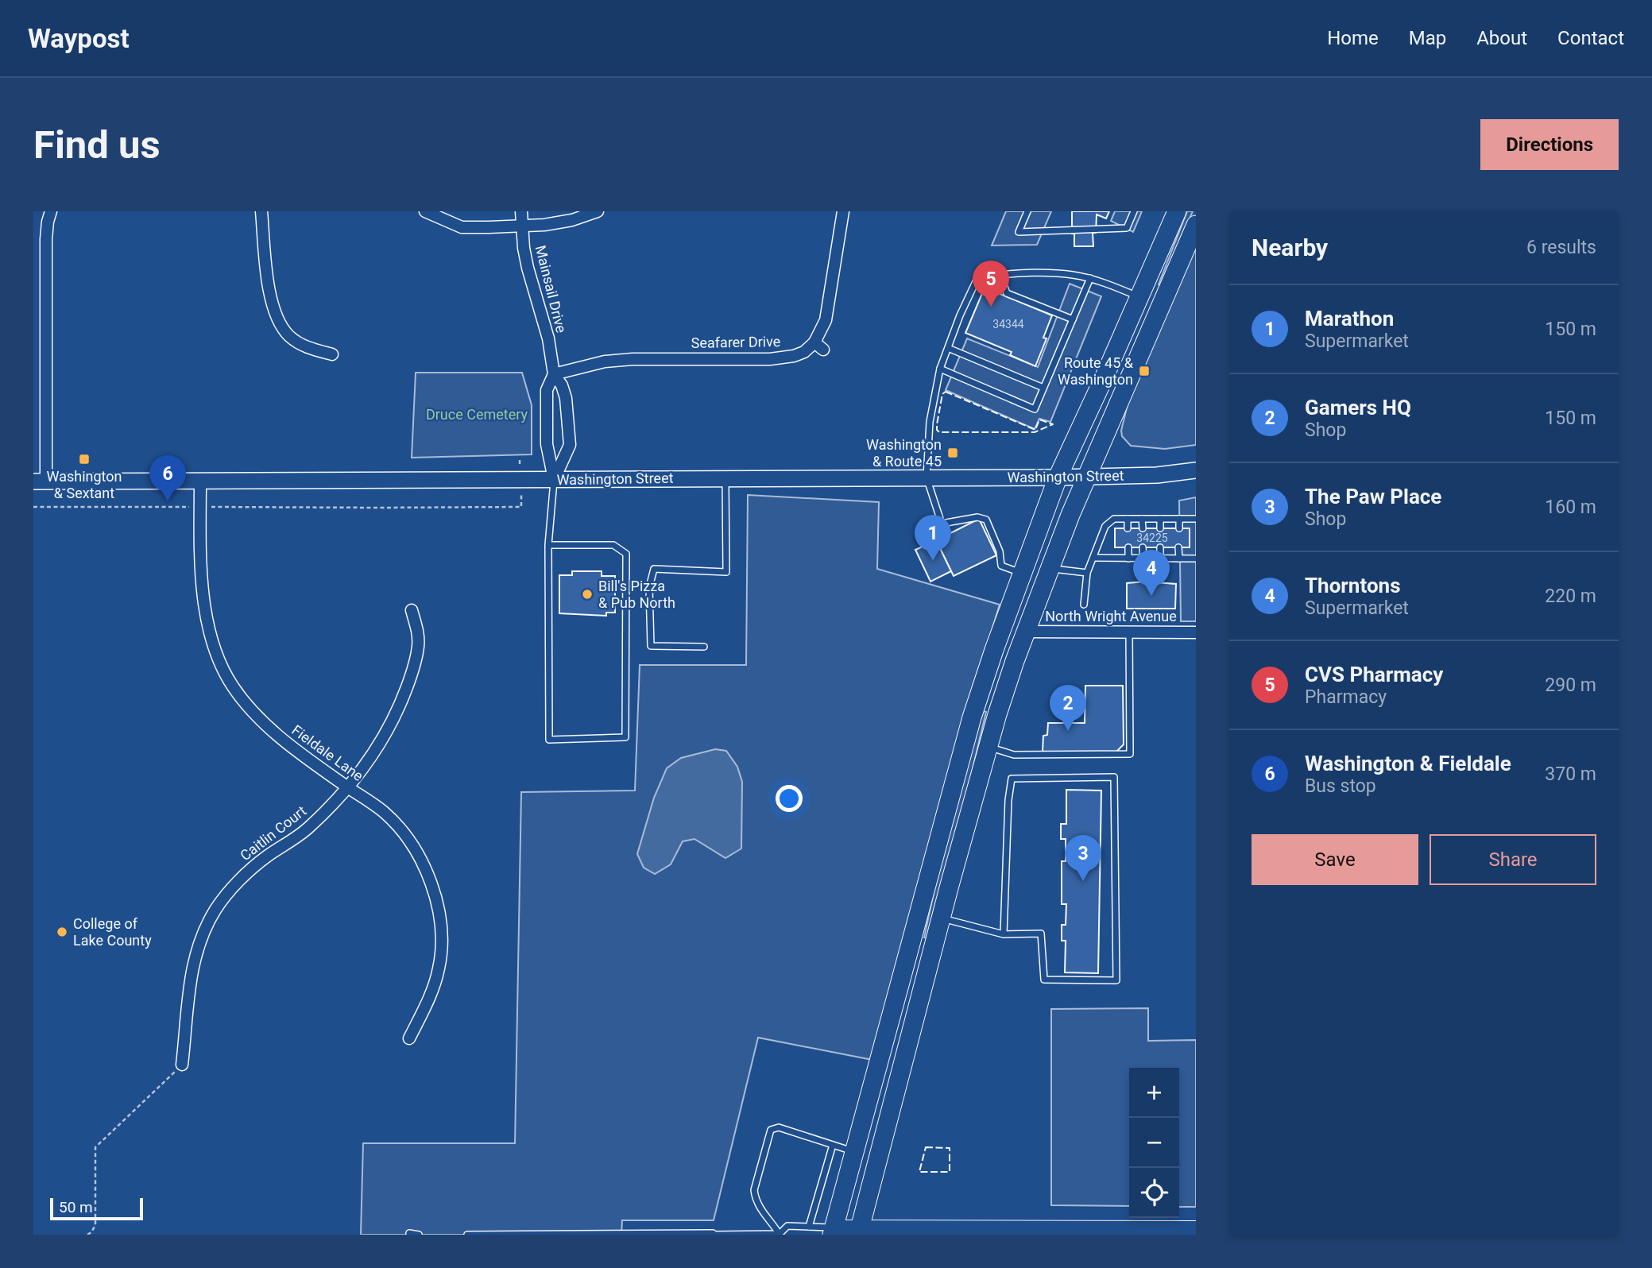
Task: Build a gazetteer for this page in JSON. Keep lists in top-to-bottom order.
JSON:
{
  "streets": {
    "main road": ["Washington Street"],
    "street": [
      "Mainsail Drive",
      "Seafarer Drive",
      "North Wright Avenue",
      "Fieldale Lane",
      "Caitlin Court"
    ]
  },
  "crossings": [
    ["Mainsail Drive", "Seafarer Drive"],
    ["Mainsail Drive", "Washington Street"],
    ["Washington Street", "Fieldale Lane"],
    ["Fieldale Lane", "Caitlin Court"]
  ],
  "parks": ["Druce Cemetery"],
  "places": {
    "transit": ["Route 45 & Washington", "Washington & Route 45", "Washington & Sextant"],
    "other": ["Bill's Pizza & Pub North", "College of Lake County"]
  },
  "house_numbers": ["34344", "34225"],
  "scale_bar": "50 m",
  "page": {
    "header": "Waypost",
    "nav": [
      "Home",
      "Map",
      "About",
      "Contact"
    ],
    "buttons": [
      "Directions",
      ["Save", "Share"]
    ],
    "title": "Find us",
    "heading": ["Nearby", "6 results"],
    "pins": [
      "5",
      "6",
      "1",
      "4",
      "2",
      "3"
    ],
    "list": [
      {
        "mark": "1",
        "name": "Marathon",
        "note": "Supermarket",
        "value": "150 m"
      },
      {
        "mark": "2",
        "name": "Gamers HQ",
        "note": "Shop",
        "value": "150 m"
      },
      {
        "mark": "3",
        "name": "The Paw Place",
        "note": "Shop",
        "value": "160 m"
      },
      {
        "mark": "4",
        "name": "Thorntons",
        "note": "Supermarket",
        "value": "220 m"
      },
      {
        "mark": "5",
        "name": "CVS Pharmacy",
        "note": "Pharmacy",
        "value": "290 m"
      },
      {
        "mark": "6",
        "name": "Washington & Fieldale",
        "note": "Bus stop",
        "value": "370 m"
      }
    ],
    "map_buttons": ["+", "−"],
    "scale": "50 m"
  }
}
